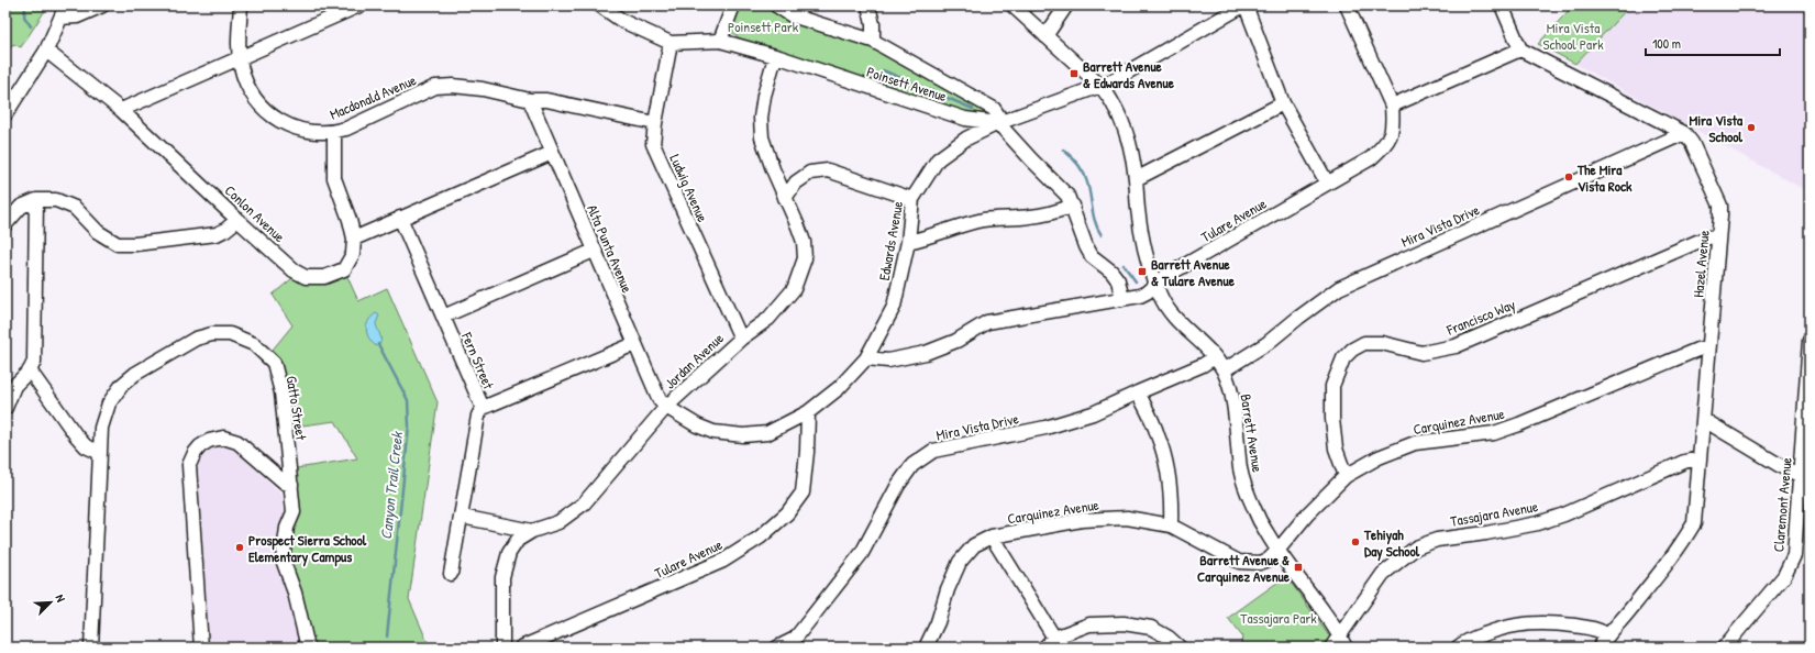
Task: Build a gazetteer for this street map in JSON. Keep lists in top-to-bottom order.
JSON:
{
  "streets": {
    "street": [
      "Poinsett Avenue",
      "Macdonald Avenue",
      "Ludwig Avenue",
      "Conlon Avenue",
      "Tulare Avenue",
      "Mira Vista Drive",
      "Edwards Avenue",
      "Alta Punta Avenue",
      "Hazel Avenue",
      "Francisco Way",
      "Fern Street",
      "Jordan Avenue",
      "Gatto Street",
      "Carquinez Avenue",
      "Barrett Avenue",
      "Claremont Avenue",
      "Tassajara Avenue"
    ]
  },
  "crossings": [
    ["Poinsett Avenue", "Ludwig Avenue"],
    ["Poinsett Avenue", "Edwards Avenue"],
    ["Poinsett Avenue", "Jordan Avenue"],
    ["Macdonald Avenue", "Conlon Avenue"],
    ["Macdonald Avenue", "Alta Punta Avenue"],
    ["Ludwig Avenue", "Jordan Avenue"],
    ["Tulare Avenue", "Edwards Avenue"],
    ["Tulare Avenue", "Barrett Avenue"],
    ["Mira Vista Drive", "Hazel Avenue"],
    ["Mira Vista Drive", "Barrett Avenue"],
    ["Edwards Avenue", "Alta Punta Avenue"],
    ["Edwards Avenue", "Jordan Avenue"],
    ["Edwards Avenue", "Barrett Avenue"],
    ["Alta Punta Avenue", "Jordan Avenue"],
    ["Hazel Avenue", "Francisco Way"],
    ["Hazel Avenue", "Carquinez Avenue"],
    ["Hazel Avenue", "Tassajara Avenue"],
    ["Francisco Way", "Carquinez Avenue"],
    ["Carquinez Avenue", "Barrett Avenue"],
    ["Barrett Avenue", "Tassajara Avenue"]
  ],
  "water": ["Canyon Trail Creek"],
  "parks": ["Poinsett Park", "Mira Vista School Park", "Tassajara Park"],
  "places": {
    "transit": ["Barrett Avenue & Edwards Avenue", "Barrett Avenue & Tulare Avenue", "Barrett Avenue & Carquinez Avenue"],
    "other": [
      "Mira Vista School",
      "The Mira Vista Rock",
      "Tehiyah Day School",
      "Prospect Sierra School Elementary Campus"
    ]
  },
  "scale_bar": "100 m",
  "north": "top right"
}
